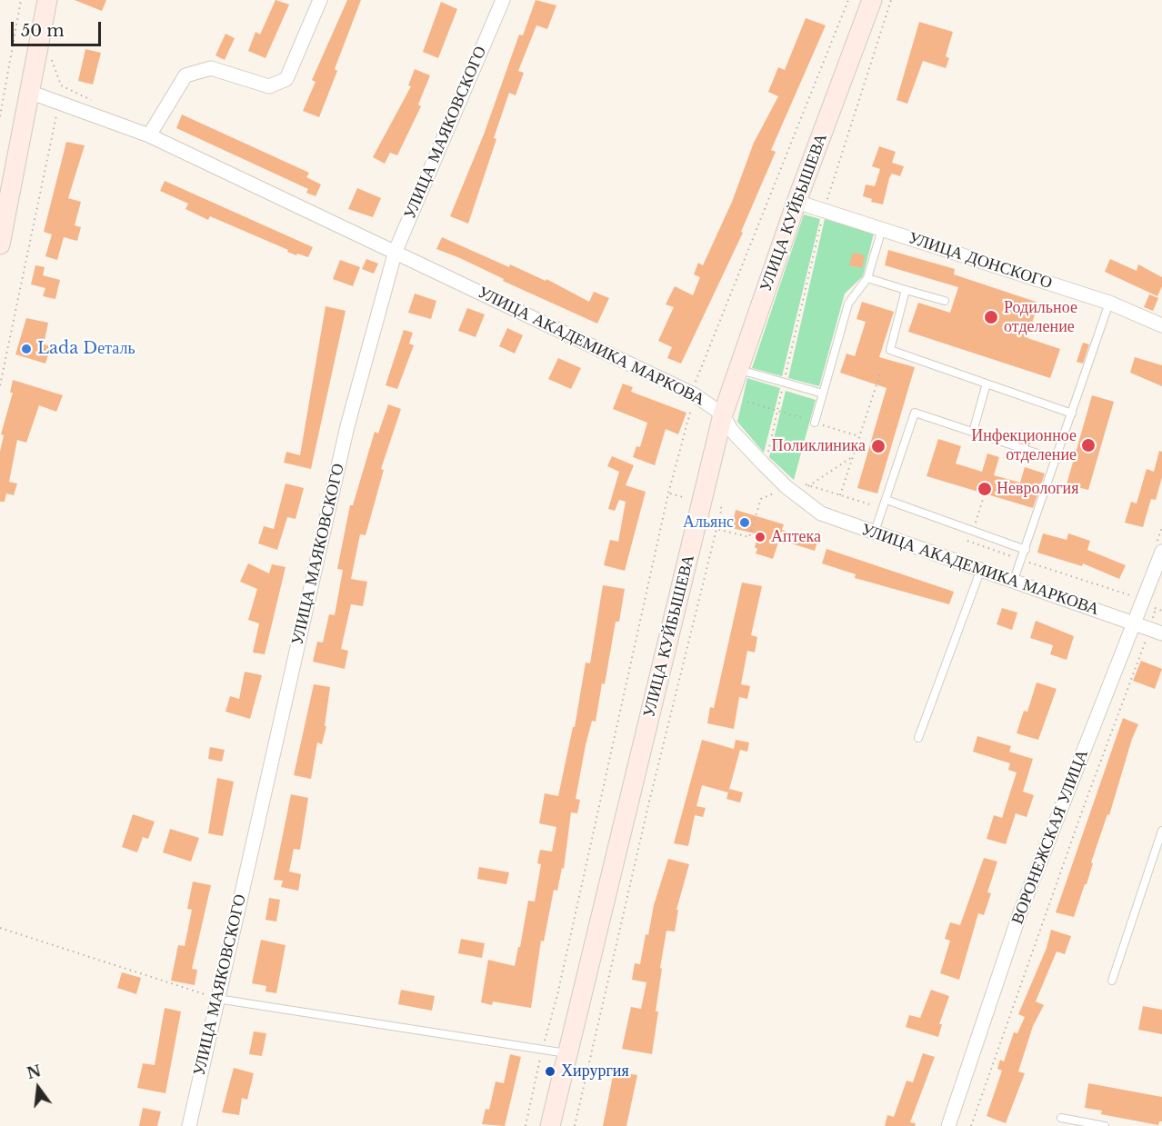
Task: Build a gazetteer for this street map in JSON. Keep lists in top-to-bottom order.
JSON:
{
  "streets": {
    "street": [
      "УЛИЦА МАЯКОВСКОГО",
      "УЛИЦА КУЙБЫШЕВА",
      "УЛИЦА ДОНСКОГО",
      "УЛИЦА АКАДЕМИКА МАРКОВА",
      "ВОРОНЕЖСКАЯ УЛИЦА"
    ]
  },
  "crossings": [
    ["УЛИЦА МАЯКОВСКОГО", "УЛИЦА АКАДЕМИКА МАРКОВА"],
    ["УЛИЦА КУЙБЫШЕВА", "УЛИЦА ДОНСКОГО"],
    ["УЛИЦА КУЙБЫШЕВА", "УЛИЦА АКАДЕМИКА МАРКОВА"],
    ["УЛИЦА АКАДЕМИКА МАРКОВА", "ВОРОНЕЖСКАЯ УЛИЦА"]
  ],
  "places": [
    "Родильное отделение",
    "Lada Dеталь",
    "Инфекционное отделение",
    "Поликлиника",
    "Неврология",
    "Альянс",
    "Аптека",
    "Хирургия"
  ],
  "scale_bar": "50 m",
  "north": "top"
}
